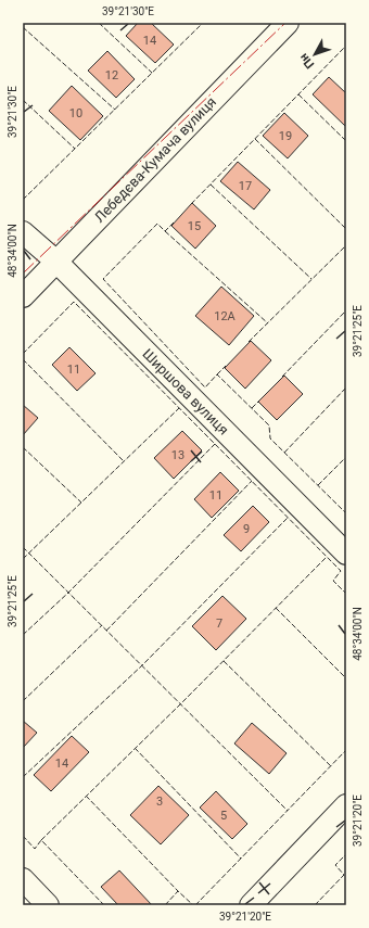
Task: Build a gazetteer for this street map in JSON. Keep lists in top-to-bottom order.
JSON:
{
  "streets": {
    "street": ["Лебедєва-Кумача вулиця", "Ширшова вулиця"]
  },
  "crossings": [
    ["Лебедєва-Кумача вулиця", "Ширшова вулиця"]
  ],
  "house_numbers": [
    "14",
    "12",
    "10",
    "19",
    "17",
    "15",
    "12А",
    "11",
    "13",
    "11",
    "9",
    "7",
    "14",
    "3",
    "5"
  ],
  "north": "bottom left",
  "coordinates": [
    "39°21'30\"E",
    "48°34'00\"N",
    "39°21'25\"E",
    "39°21'20\"E"
  ]
}
